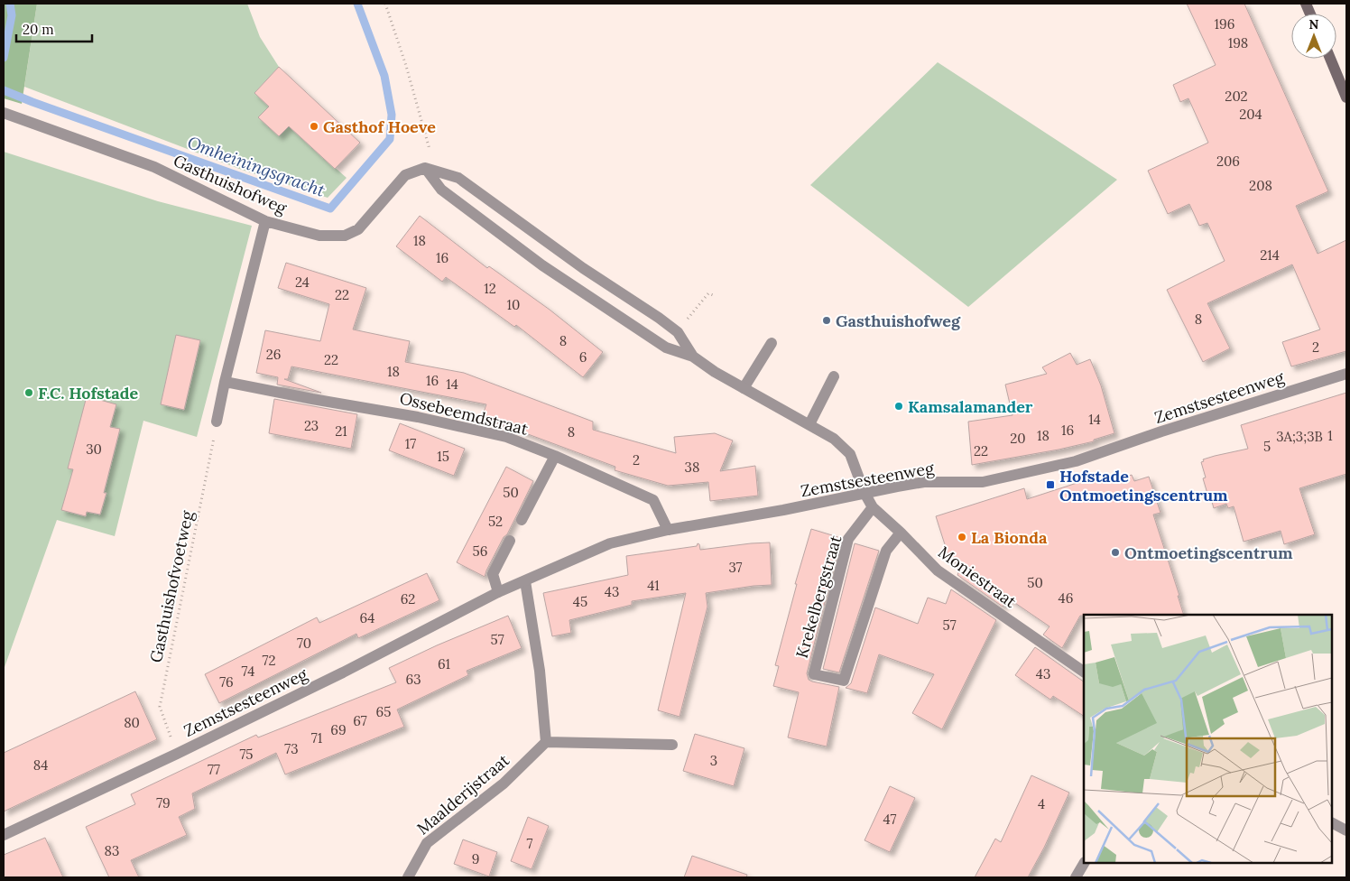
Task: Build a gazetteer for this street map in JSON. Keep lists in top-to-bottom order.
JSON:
{
  "streets": {
    "street": [
      "Gasthuishofweg",
      "Zemstsesteenweg",
      "Ossebeemdstraat",
      "Moniestraat",
      "Krekelbergstraat",
      "Maalderijstraat"
    ],
    "path": ["Gasthuishofvoetweg"]
  },
  "crossings": [
    ["Zemstsesteenweg", "Ossebeemdstraat"],
    ["Zemstsesteenweg", "Moniestraat"],
    ["Zemstsesteenweg", "Gasthuishofvoetweg"],
    ["Moniestraat", "Krekelbergstraat"]
  ],
  "water": ["Omheiningsgracht"],
  "places": {
    "other": [
      "Gasthof Hoeve",
      "Gasthuishofweg",
      "F.C. Hofstade",
      "Kamsalamander",
      "La Bionda",
      "Ontmoetingscentrum"
    ],
    "transit": ["Hofstade Ontmoetingscentrum"]
  },
  "house_numbers": [
    "196",
    "198",
    "202",
    "204",
    "206",
    "208",
    "18",
    "214",
    "16",
    "24",
    "12",
    "22",
    "10",
    "8",
    "8",
    "2",
    "26",
    "6",
    "22",
    "18",
    "16",
    "14",
    "14",
    "23",
    "16",
    "21",
    "8",
    "18",
    "1",
    "3A;3;3B",
    "20",
    "17",
    "5",
    "30",
    "22",
    "15",
    "2",
    "38",
    "50",
    "52",
    "56",
    "37",
    "50",
    "41",
    "43",
    "46",
    "62",
    "45",
    "64",
    "57",
    "57",
    "70",
    "72",
    "61",
    "74",
    "43",
    "63",
    "76",
    "65",
    "67",
    "80",
    "69",
    "71",
    "73",
    "75",
    "3",
    "84",
    "77",
    "79",
    "4",
    "47",
    "7",
    "83",
    "9"
  ],
  "scale_bar": "20 m",
  "north": "top"
}
